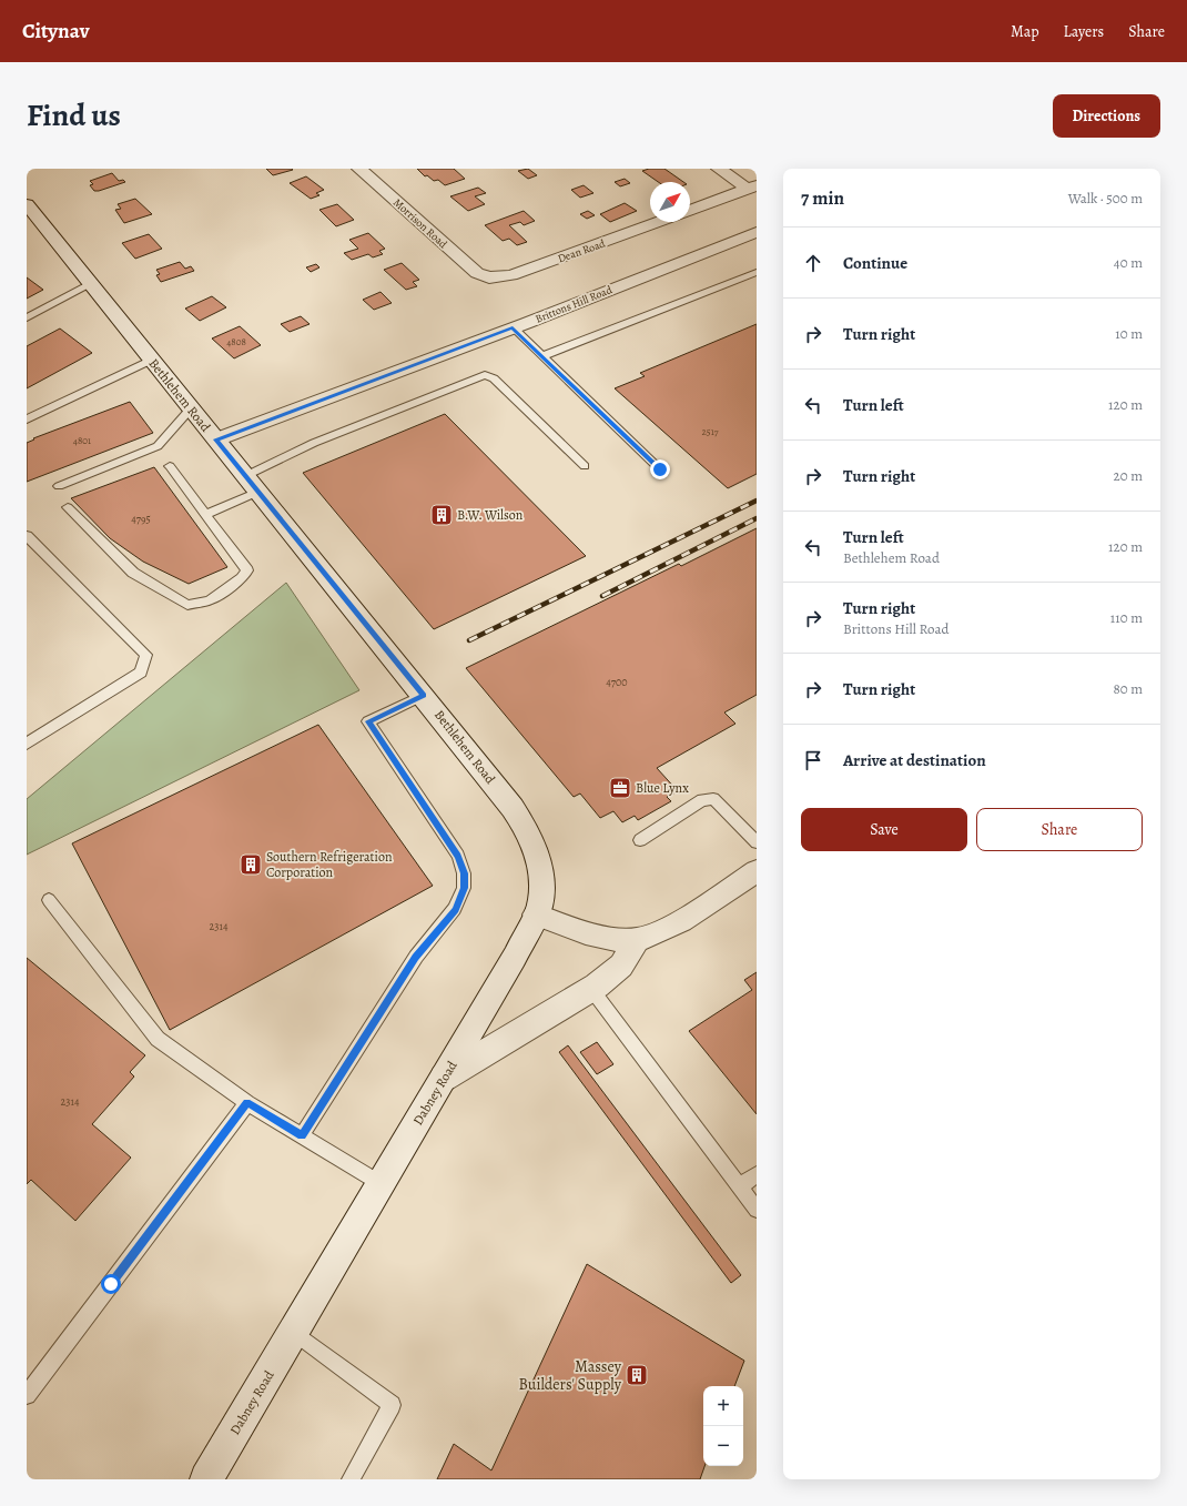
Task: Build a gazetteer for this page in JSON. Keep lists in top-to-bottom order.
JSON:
{
  "streets": {
    "street": [
      "Morrison Road",
      "Dean Road",
      "Brittons Hill Road",
      "Bethlehem Road",
      "Dabney Road"
    ]
  },
  "crossings": [
    ["Morrison Road", "Dean Road"],
    ["Brittons Hill Road", "Bethlehem Road"],
    ["Bethlehem Road", "Dabney Road"]
  ],
  "places": {
    "building": ["B.W. Wilson", "Southern Refrigeration Corporation", "Massey Builders' Supply"],
    "office": ["Blue Lynx"]
  },
  "house_numbers": [
    "4808",
    "2517",
    "4801",
    "4795",
    "4700",
    "2314",
    "2314"
  ],
  "north": "top right",
  "page": {
    "header": "Citynav",
    "nav": ["Map", "Layers", "Share"],
    "title": "Find us",
    "buttons": [
      "Directions",
      ["Save", "Share"]
    ],
    "heading": ["7 min", "Walk · 500 m"],
    "list": [
      ["Continue", "40 m"],
      ["Turn right", "10 m"],
      ["Turn left", "120 m"],
      ["Turn right", "20 m"],
      ["Turn left", "Bethlehem Road", "120 m"],
      ["Turn right", "Brittons Hill Road", "110 m"],
      ["Turn right", "80 m"],
      "Arrive at destination"
    ],
    "map_buttons": ["+", "−"]
  }
}
